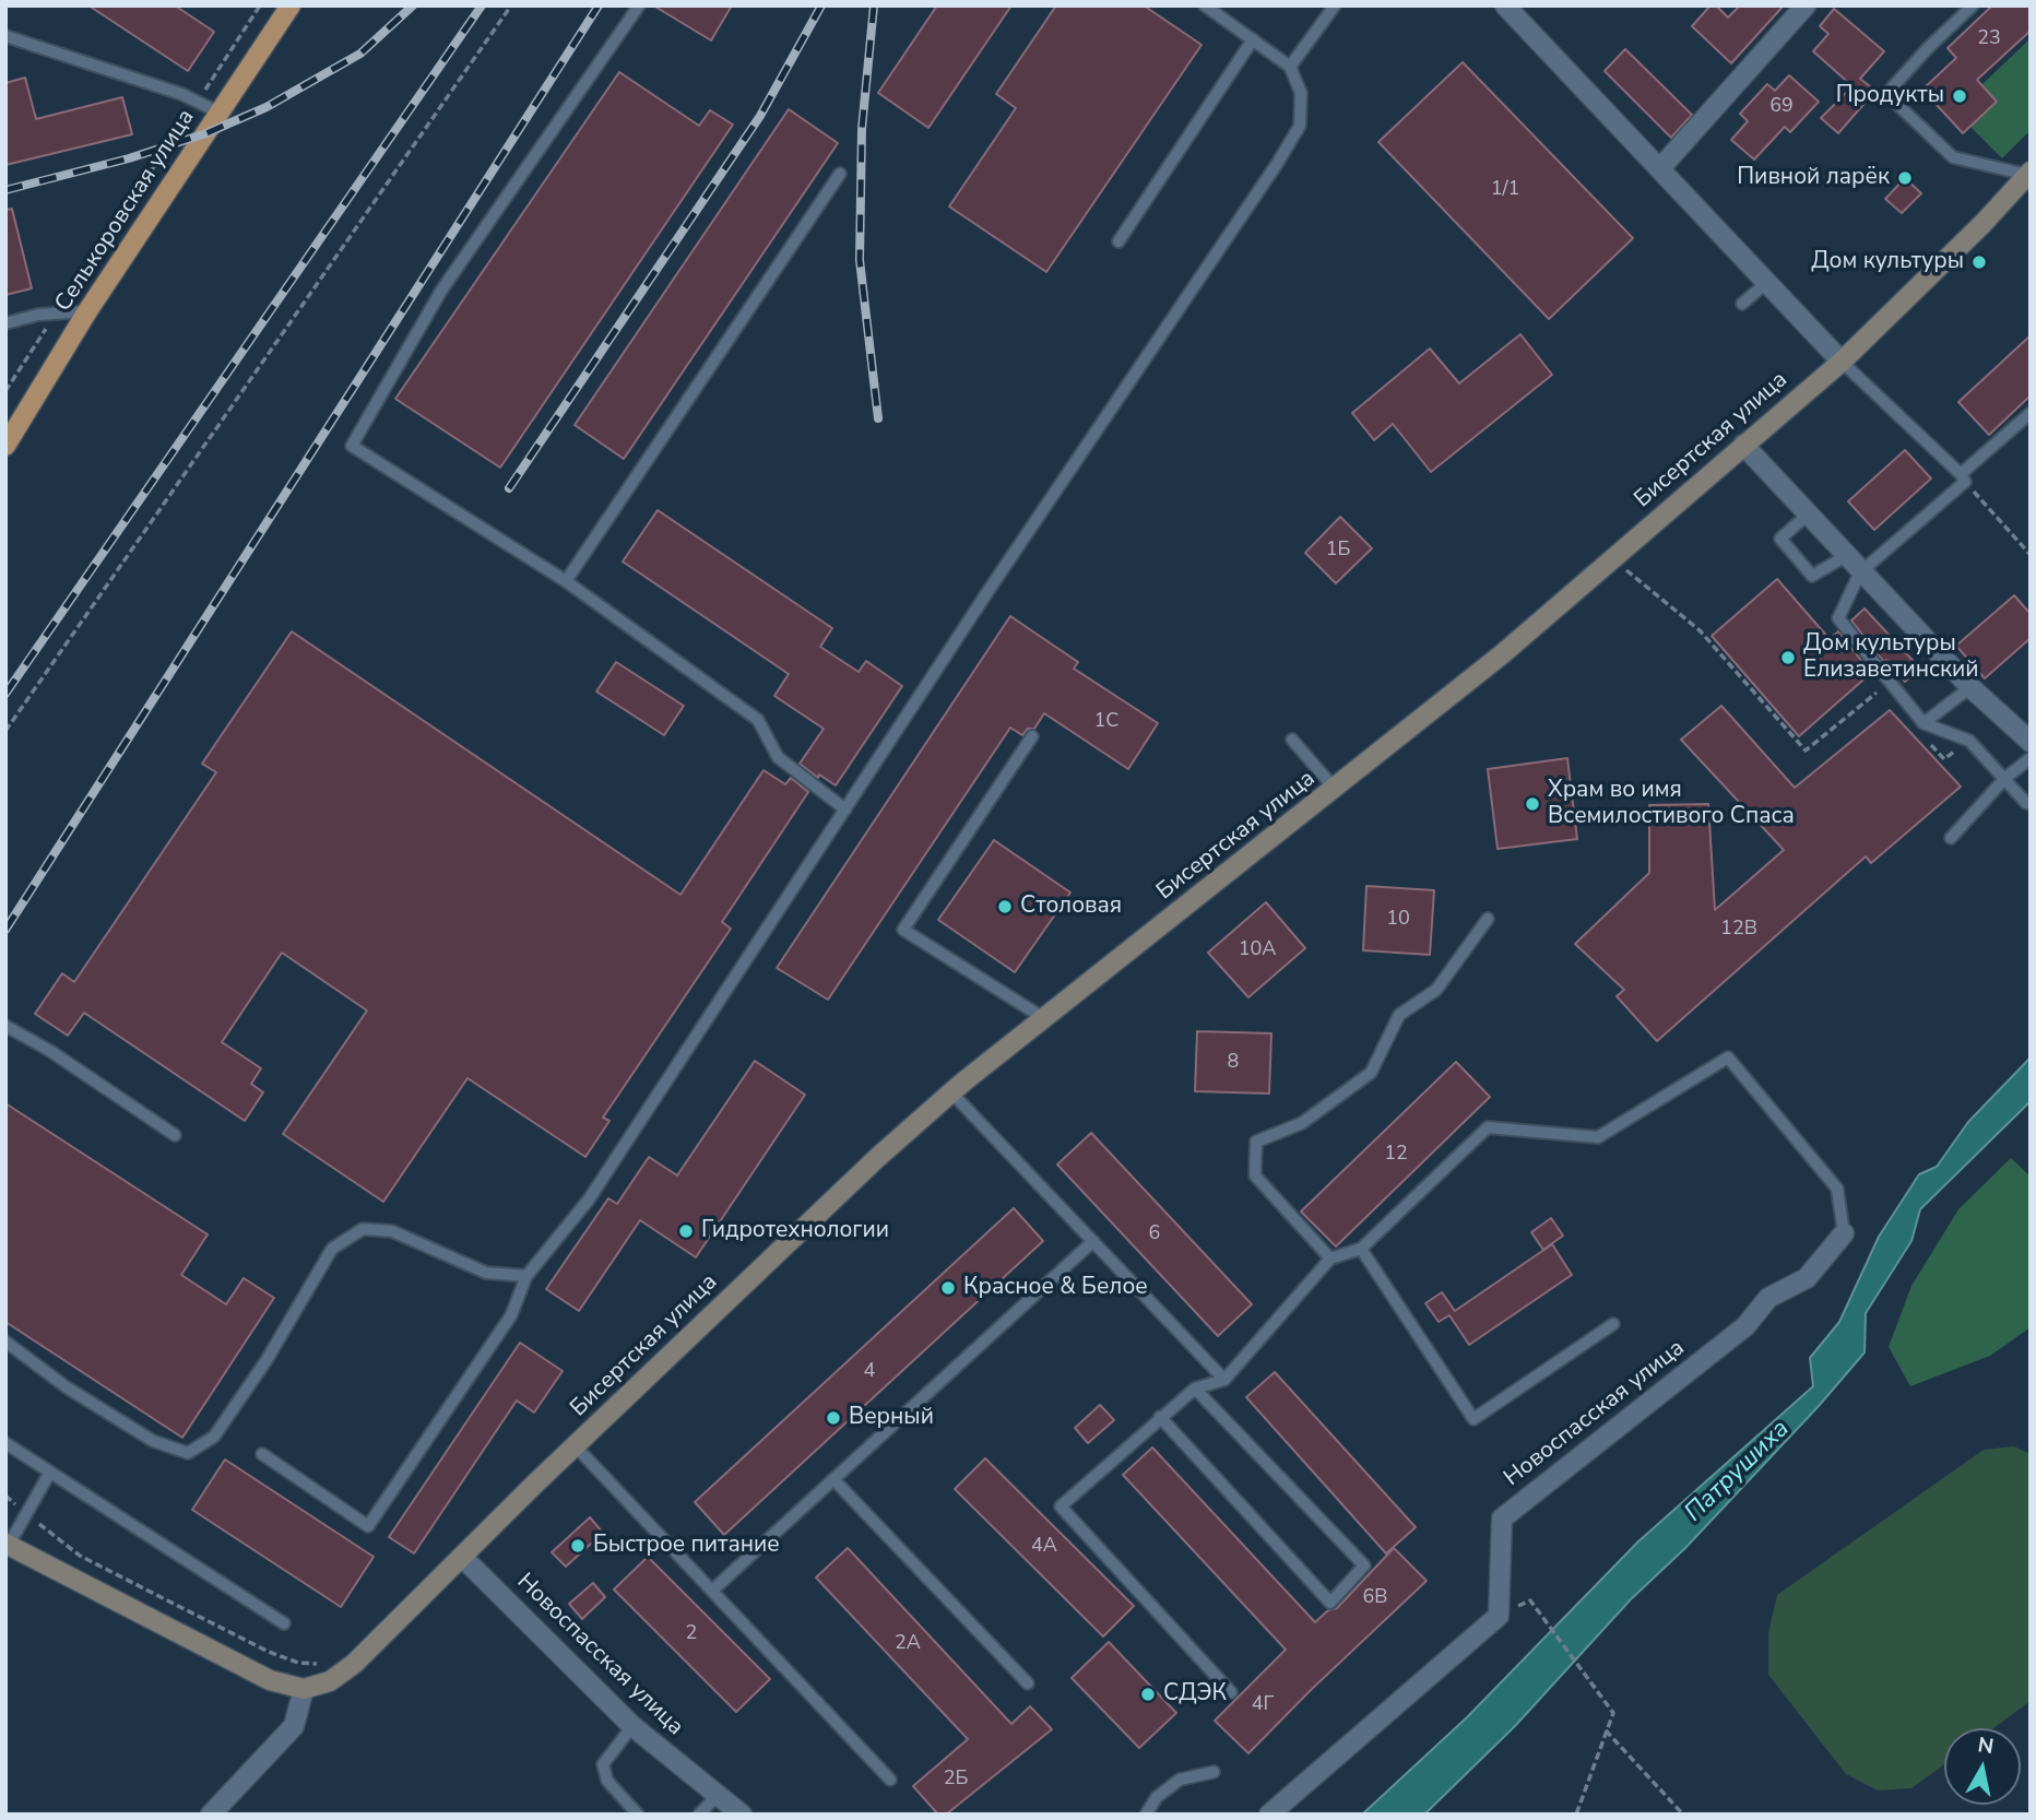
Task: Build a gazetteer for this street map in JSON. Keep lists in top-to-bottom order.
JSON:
{
  "streets": {
    "main road": ["Селькоровская улица", "Бисертская улица"],
    "street": ["Новоспасская улица"]
  },
  "crossings": [
    ["Бисертская улица", "Новоспасская улица"]
  ],
  "water": ["Патрушиха"],
  "places": [
    "Продукты",
    "Пивной ларёк",
    "Дом культуры",
    "Дом культуры Елизаветинский",
    "Храм во имя Всемилостивого Спаса",
    "Столовая",
    "Гидротехнологии",
    "Красное & Белое",
    "Верный",
    "Быстрое питание",
    "СДЭК"
  ],
  "house_numbers": [
    "23",
    "69",
    "1/1",
    "1Б",
    "1С",
    "10",
    "12В",
    "10А",
    "8",
    "12",
    "6",
    "4",
    "4А",
    "6В",
    "2",
    "2А",
    "4Г",
    "2Б"
  ],
  "north": "top"
}
